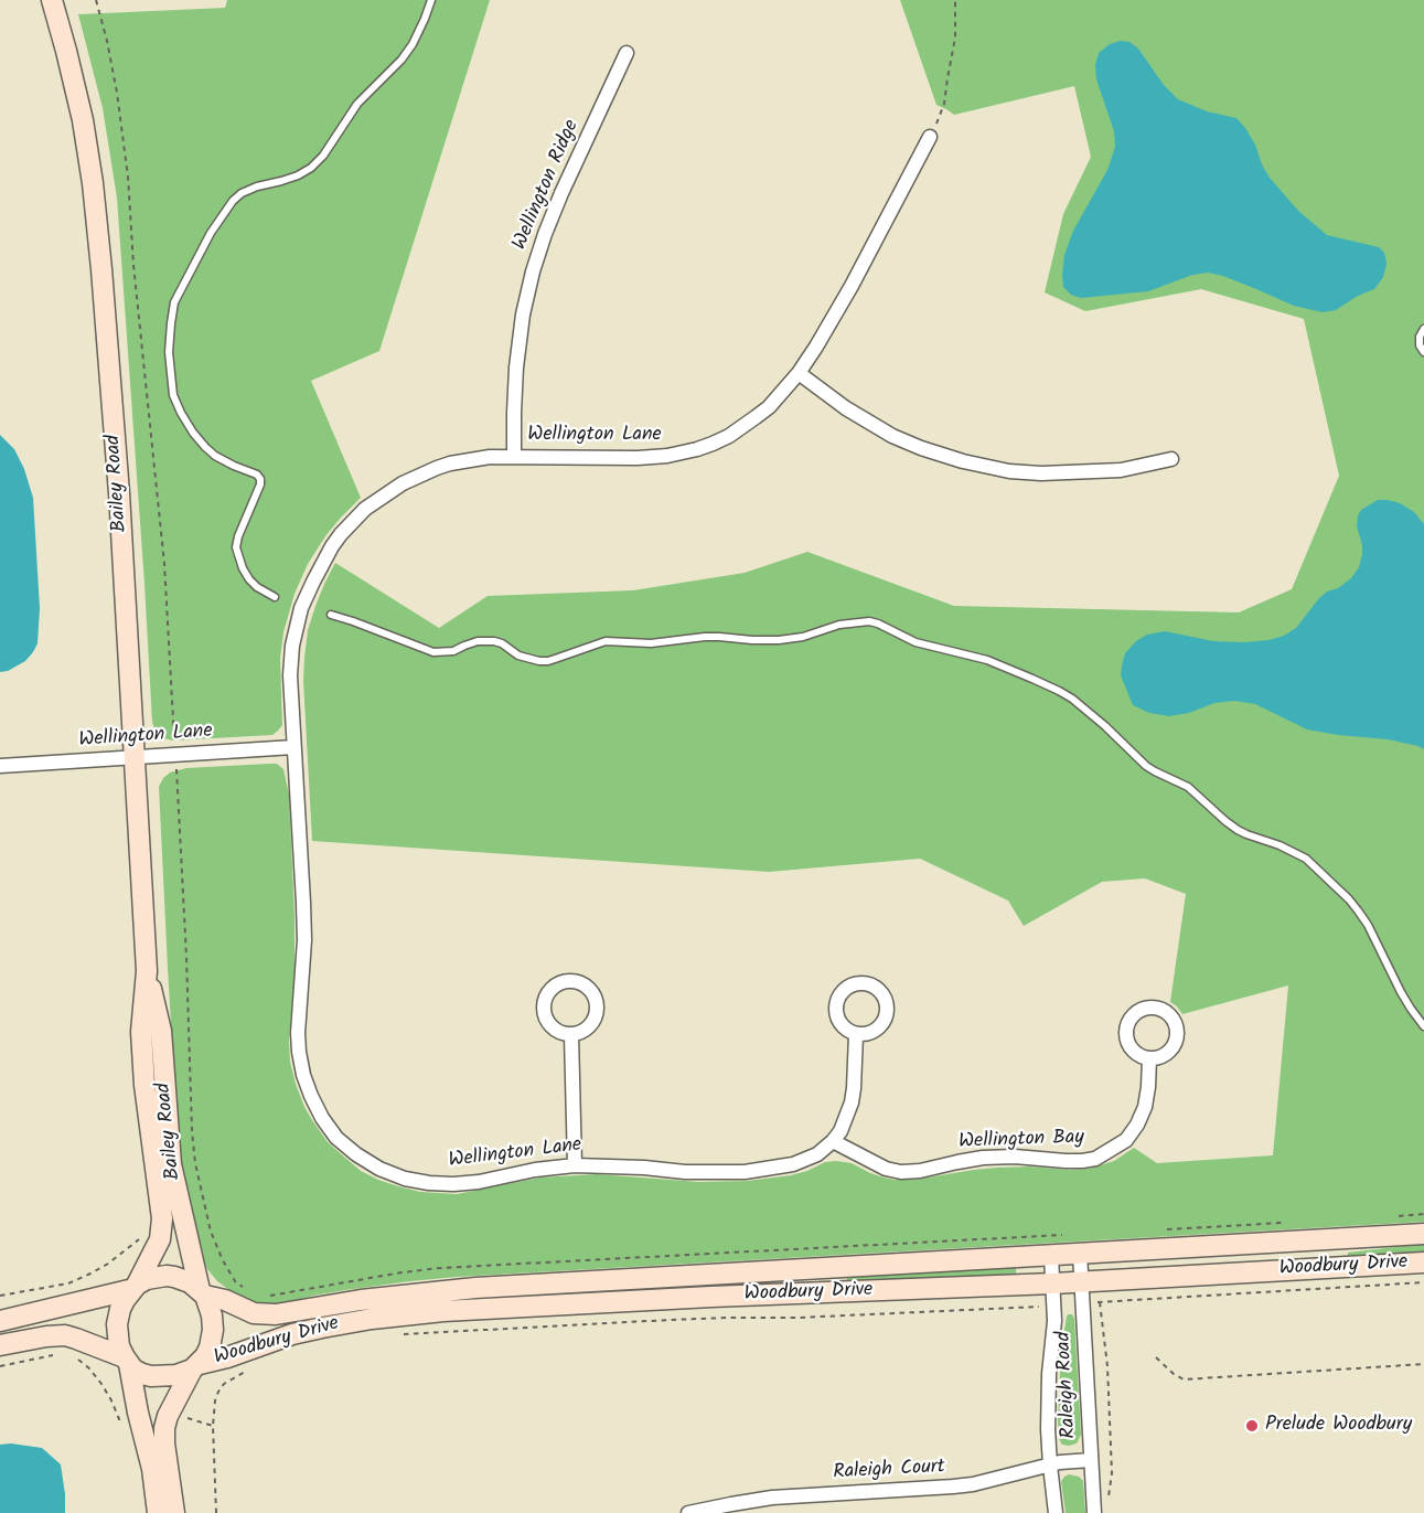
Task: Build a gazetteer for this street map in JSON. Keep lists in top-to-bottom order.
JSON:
{
  "streets": {
    "main road": ["Bailey Road", "Woodbury Drive"],
    "street": [
      "Wellington Ridge",
      "Wellington Lane",
      "Wellington Bay",
      "Raleigh Road",
      "Raleigh Court"
    ]
  },
  "crossings": [
    ["Wellington Ridge", "Wellington Lane"],
    ["Wellington Lane", "Bailey Road"],
    ["Wellington Lane", "Wellington Bay"],
    ["Bailey Road", "Woodbury Drive"],
    ["Woodbury Drive", "Raleigh Road"],
    ["Raleigh Road", "Raleigh Court"]
  ],
  "places": ["Prelude Woodbury"]
}
